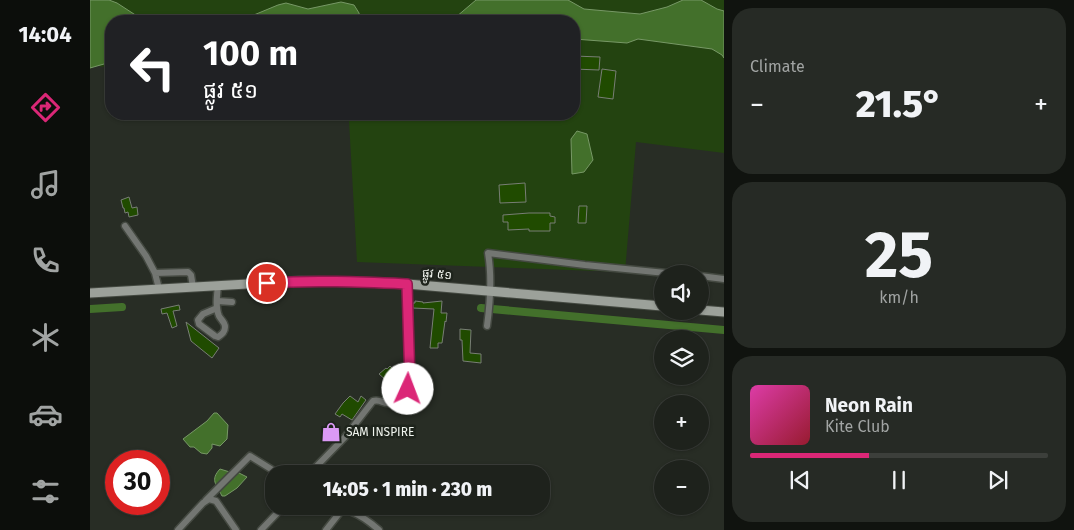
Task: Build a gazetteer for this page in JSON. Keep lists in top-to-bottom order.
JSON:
{
  "streets": {
    "main road": ["ផ្លូវ ៥១"]
  },
  "places": {
    "shop": ["SAM INSPIRE"]
  },
  "page": {
    "tabs": "14:04",
    "tile": [
      "Climate",
      ["25", "km/h"]
    ],
    "turn": ["100 m", "ផ្លូវ ៥១"],
    "heat": ["−", "21.5°", "+"],
    "map_buttons": ["+", "−"],
    "song": ["Neon Rain", "Kite Club"],
    "limit": "30",
    "trip": "14:05 · 1 min · 230 m"
  }
}
